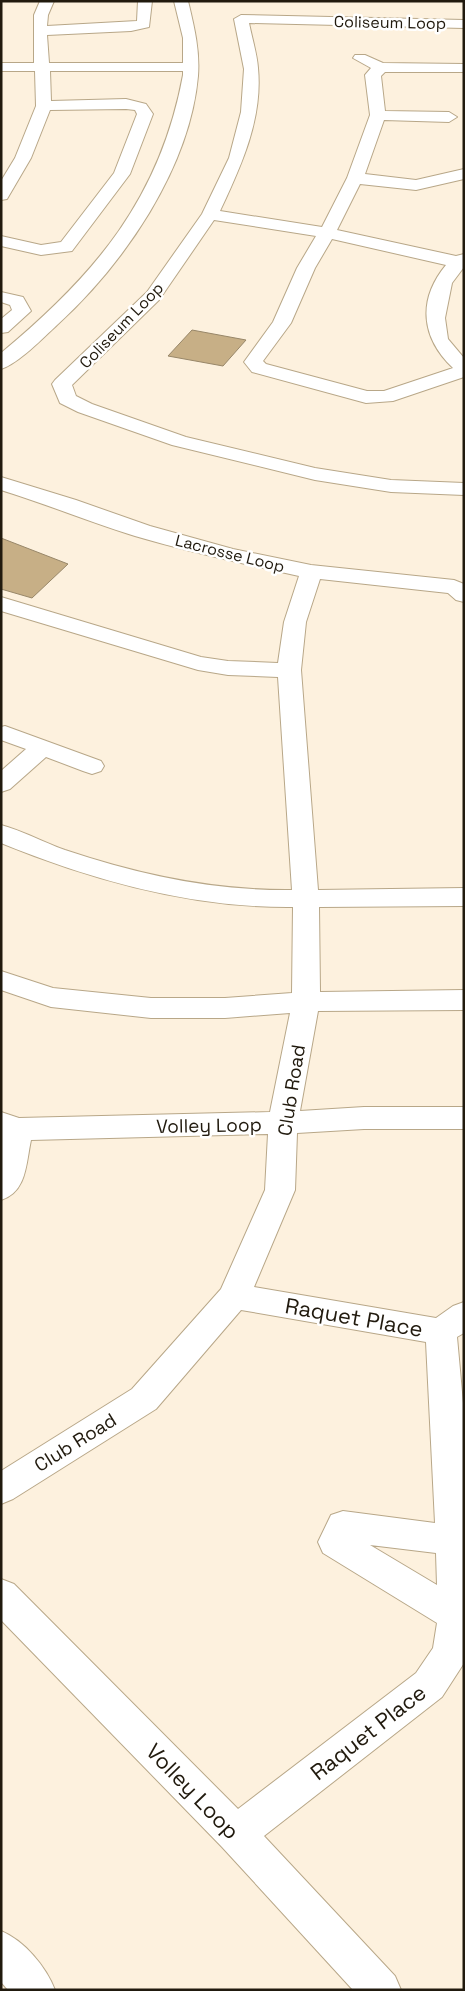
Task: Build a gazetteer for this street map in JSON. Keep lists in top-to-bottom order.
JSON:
{
  "streets": {
    "street": [
      "Coliseum Loop",
      "Lacrosse Loop",
      "Club Road",
      "Volley Loop",
      "Raquet Place"
    ]
  },
  "crossings": [
    ["Lacrosse Loop", "Club Road"],
    ["Club Road", "Volley Loop"],
    ["Club Road", "Raquet Place"],
    ["Volley Loop", "Raquet Place"]
  ]
}
